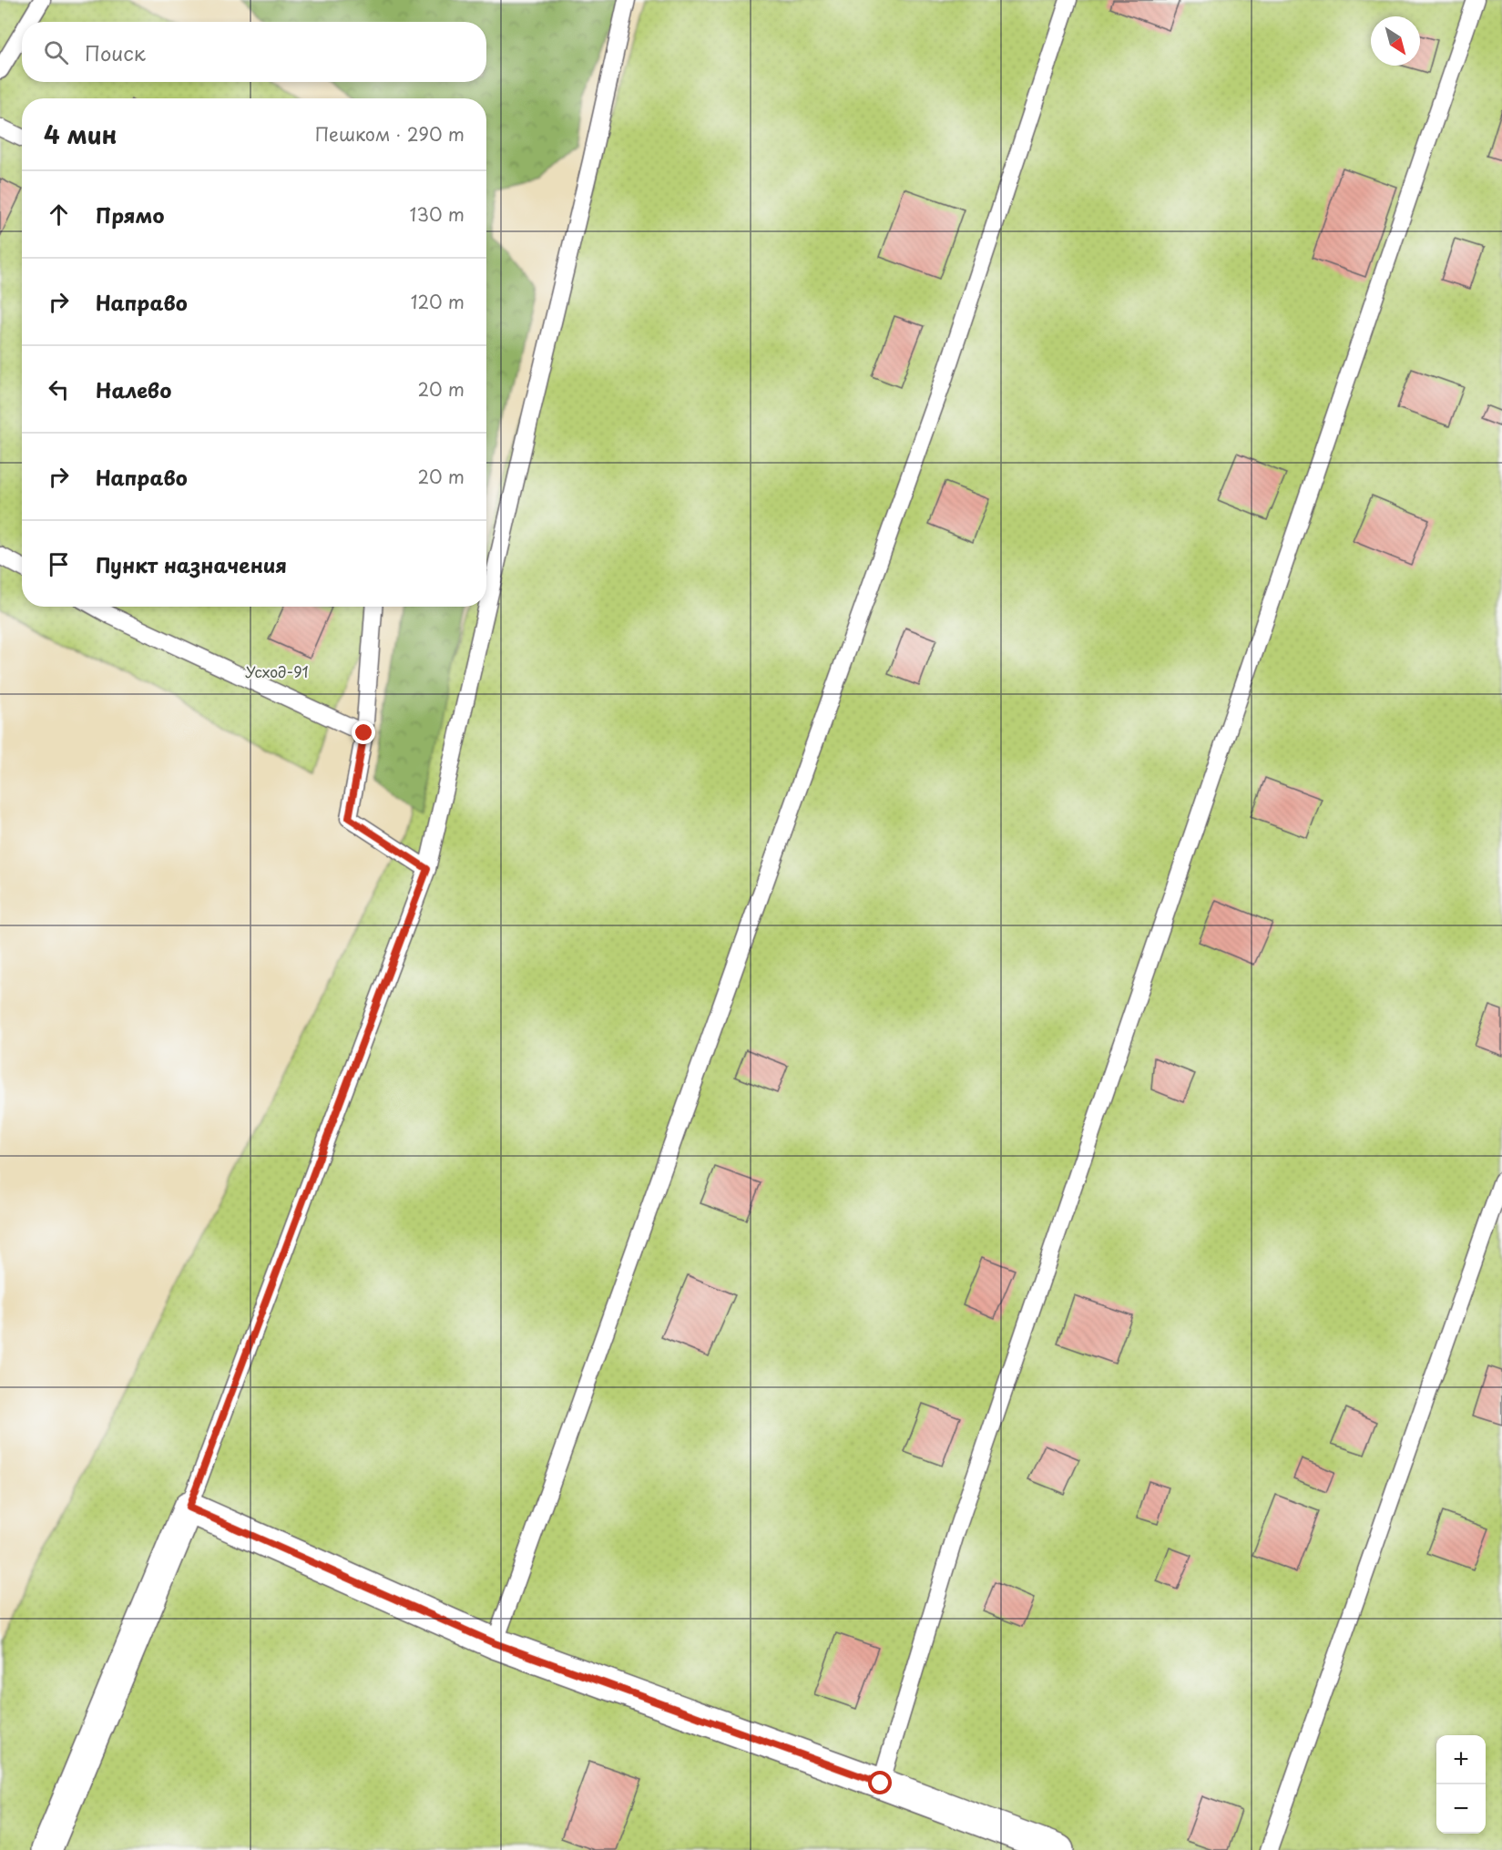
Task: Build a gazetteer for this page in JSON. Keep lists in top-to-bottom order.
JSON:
{
  "parks": ["Усход-91"],
  "north": "bottom right",
  "page": {
    "search": "Поиск",
    "heading": ["4 мин", "Пешком · 290 m"],
    "list": [
      ["Прямо", "130 m"],
      ["Направо", "120 m"],
      ["Налево", "20 m"],
      ["Направо", "20 m"],
      "Пункт назначения"
    ],
    "map_buttons": ["+", "−"]
  }
}
